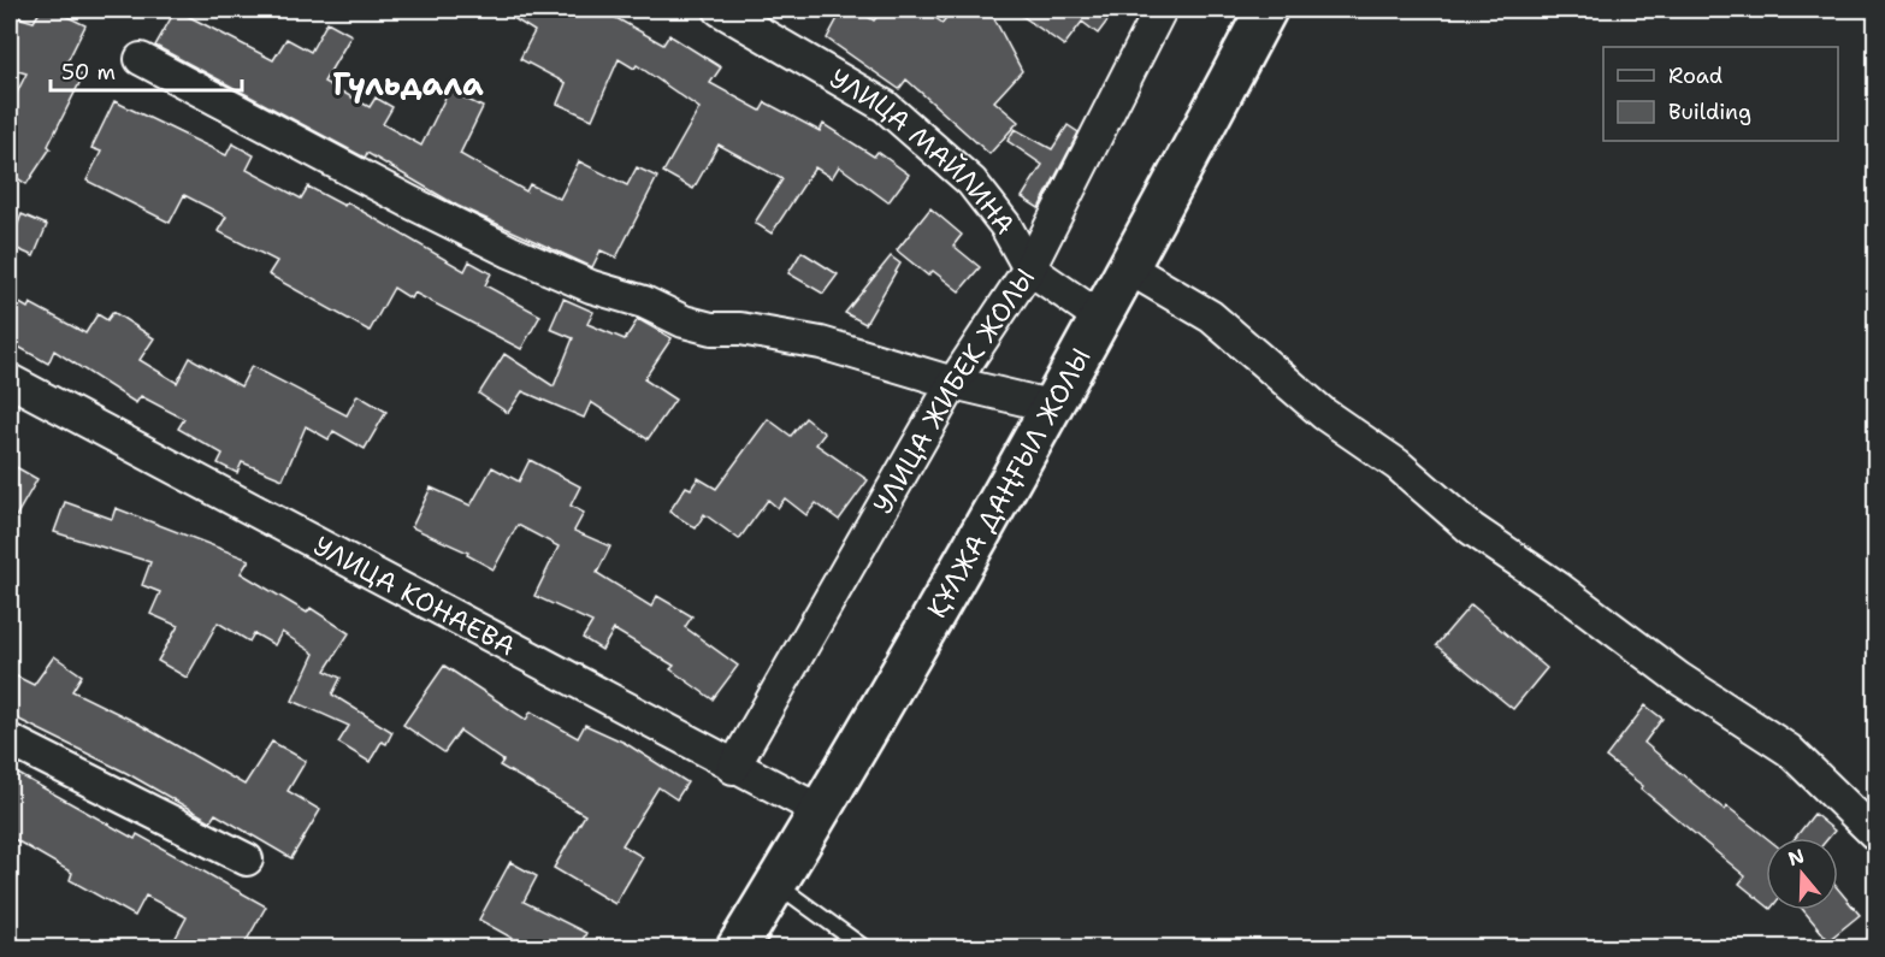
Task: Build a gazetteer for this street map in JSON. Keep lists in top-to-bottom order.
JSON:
{
  "streets": {
    "main road": ["ҚҰЛЖА ДАҢҒЫЛ ЖОЛЫ"],
    "street": ["УЛИЦА МАЙЛИНА", "УЛИЦА ЖИБЕК ЖОЛЫ", "УЛИЦА КОНАЕВА"]
  },
  "crossings": [
    ["УЛИЦА МАЙЛИНА", "УЛИЦА ЖИБЕК ЖОЛЫ"],
    ["УЛИЦА МАЙЛИНА", "ҚҰЛЖА ДАҢҒЫЛ ЖОЛЫ"],
    ["УЛИЦА ЖИБЕК ЖОЛЫ", "УЛИЦА КОНАЕВА"],
    ["ҚҰЛЖА ДАҢҒЫЛ ЖОЛЫ", "УЛИЦА КОНАЕВА"]
  ],
  "districts": ["Гүльдала"],
  "legend": ["Road", "Building"],
  "scale_bar": "50 m",
  "north": "top"
}
